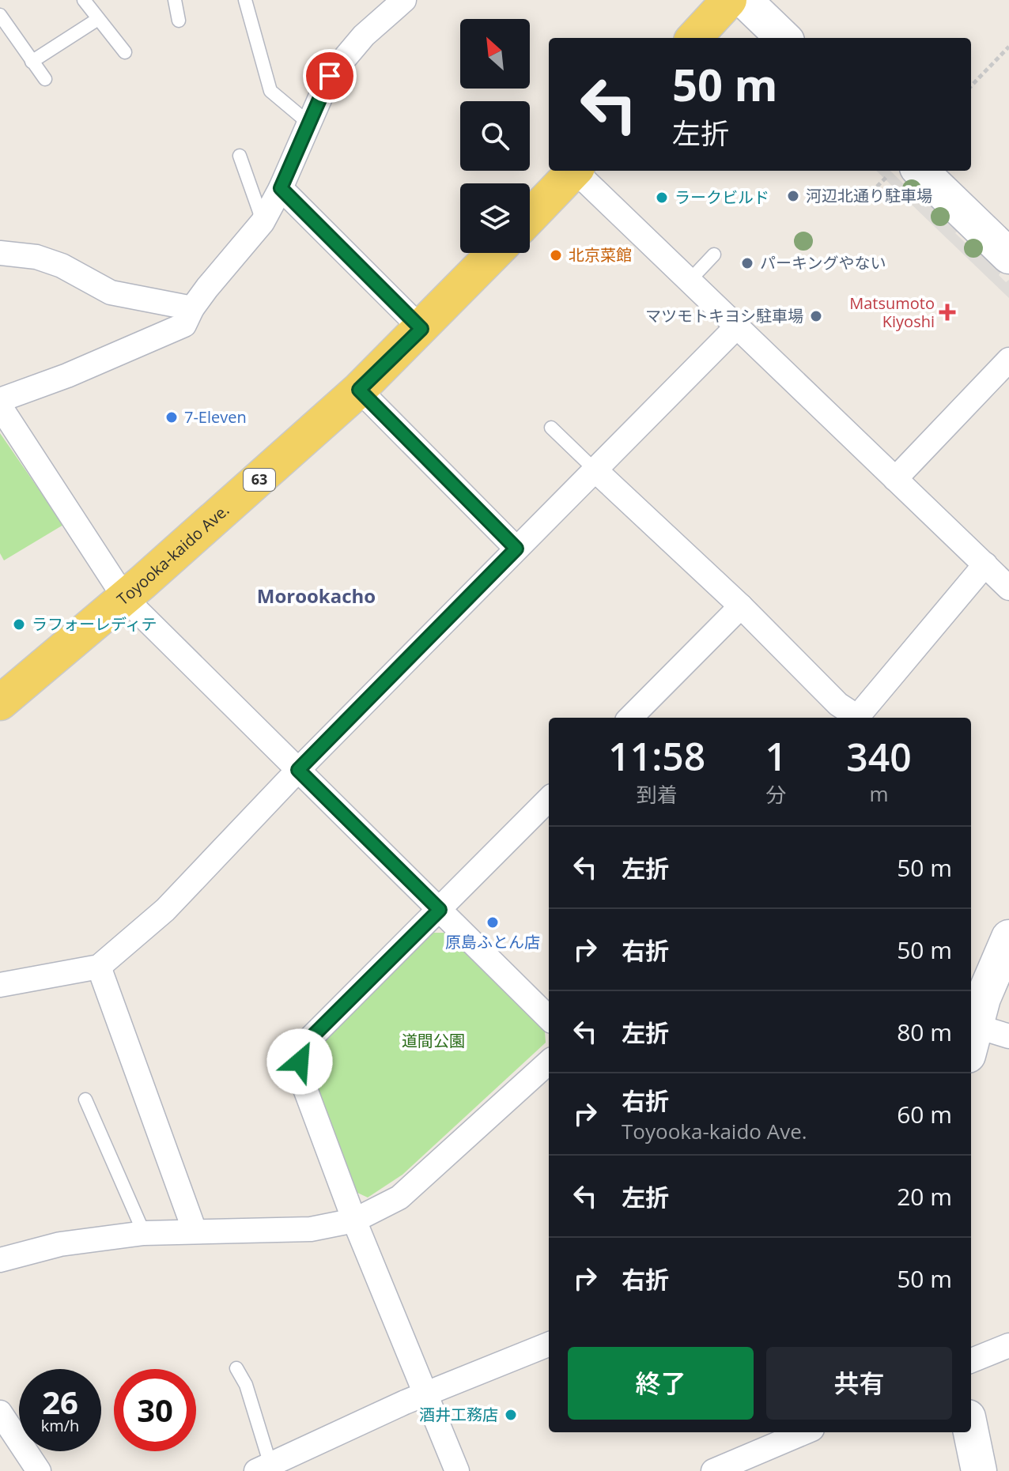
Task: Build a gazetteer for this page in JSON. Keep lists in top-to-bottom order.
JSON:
{
  "streets": {
    "main road": ["63", "Toyooka-kaido Ave."]
  },
  "districts": ["Morookacho"],
  "parks": ["道間公園"],
  "places": {
    "other": [
      "河辺北通り駐車場",
      "ラークビルド",
      "北京菜館",
      "パーキングやない",
      "マツモトキヨシ駐車場",
      "7-Eleven",
      "ラフォーレディテ",
      "原島ふとん店",
      "酒井工務店"
    ],
    "health": ["Matsumoto Kiyoshi"]
  },
  "north": "top left",
  "page": {
    "turn": ["50 m", "左折"],
    "eta": [
      "11:58",
      "到着",
      "1",
      "分",
      "340",
      "m"
    ],
    "list": [
      {
        "name": "左折",
        "value": "50 m"
      },
      {
        "name": "右折",
        "value": "50 m"
      },
      {
        "name": "左折",
        "value": "80 m"
      },
      {
        "name": "右折",
        "note": "Toyooka-kaido Ave.",
        "value": "60 m"
      },
      {
        "name": "左折",
        "value": "20 m"
      },
      {
        "name": "右折",
        "value": "50 m"
      }
    ],
    "buttons": ["終了", "共有"],
    "speed": "26 km/h",
    "limit": "30"
  }
}
